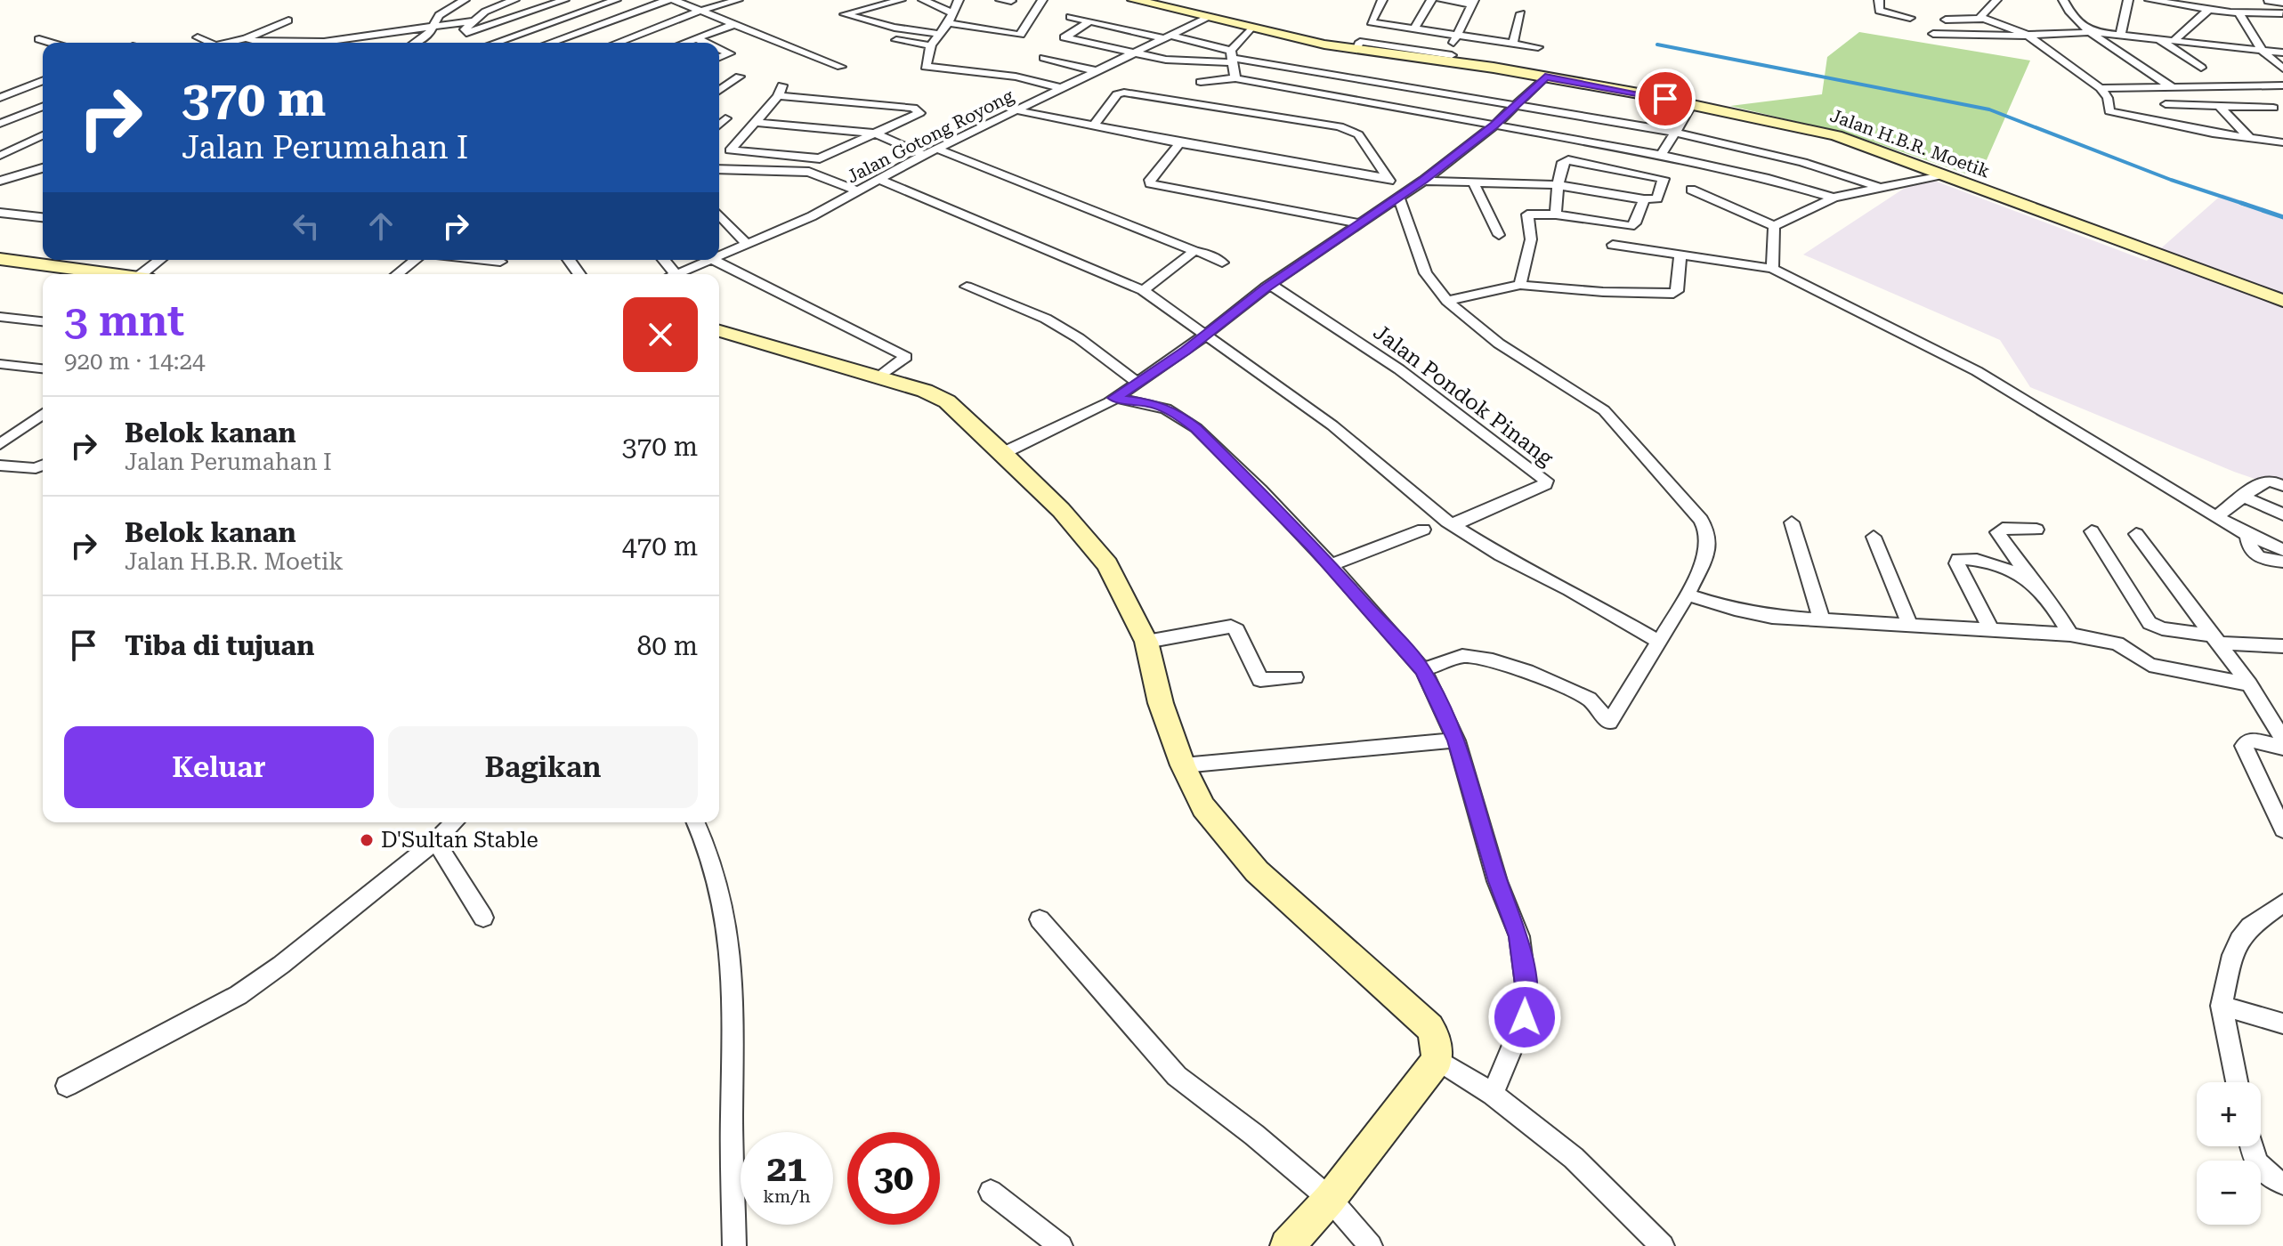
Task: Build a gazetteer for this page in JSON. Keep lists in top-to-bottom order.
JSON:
{
  "streets": {
    "street": ["Jalan Gotong Royong", "Jalan H.B.R. Moetik", "Jalan Pondok Pinang"]
  },
  "crossings": [
    ["Jalan Gotong Royong", "Jalan H.B.R. Moetik"]
  ],
  "places": ["D'Sultan Stable"],
  "page": {
    "turn": ["370 m", "Jalan Perumahan I"],
    "heading": ["3 mnt", "920 m · 14:24"],
    "list": [
      {
        "name": "Belok kanan",
        "note": "Jalan Perumahan I",
        "value": "370 m"
      },
      {
        "name": "Belok kanan",
        "note": "Jalan H.B.R. Moetik",
        "value": "470 m"
      },
      {
        "name": "Tiba di tujuan",
        "value": "80 m"
      }
    ],
    "buttons": ["Keluar", "Bagikan"],
    "map_buttons": ["+", "−"],
    "speed": "21 km/h",
    "limit": "30"
  }
}
